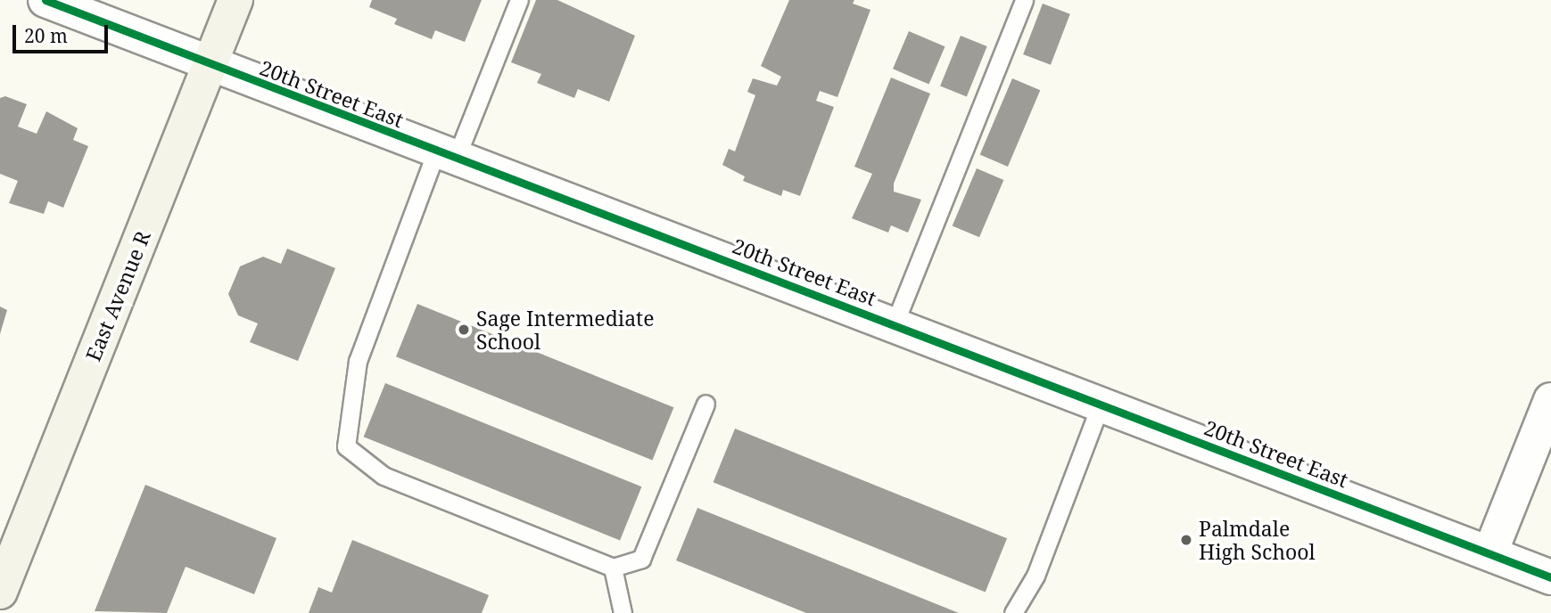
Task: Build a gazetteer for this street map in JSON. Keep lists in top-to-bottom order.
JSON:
{
  "streets": {
    "main road": ["East Avenue R"],
    "street": ["20th Street East"]
  },
  "crossings": [
    ["20th Street East", "East Avenue R"]
  ],
  "places": ["Sage Intermediate School", "Palmdale High School"],
  "scale_bar": "20 m"
}
